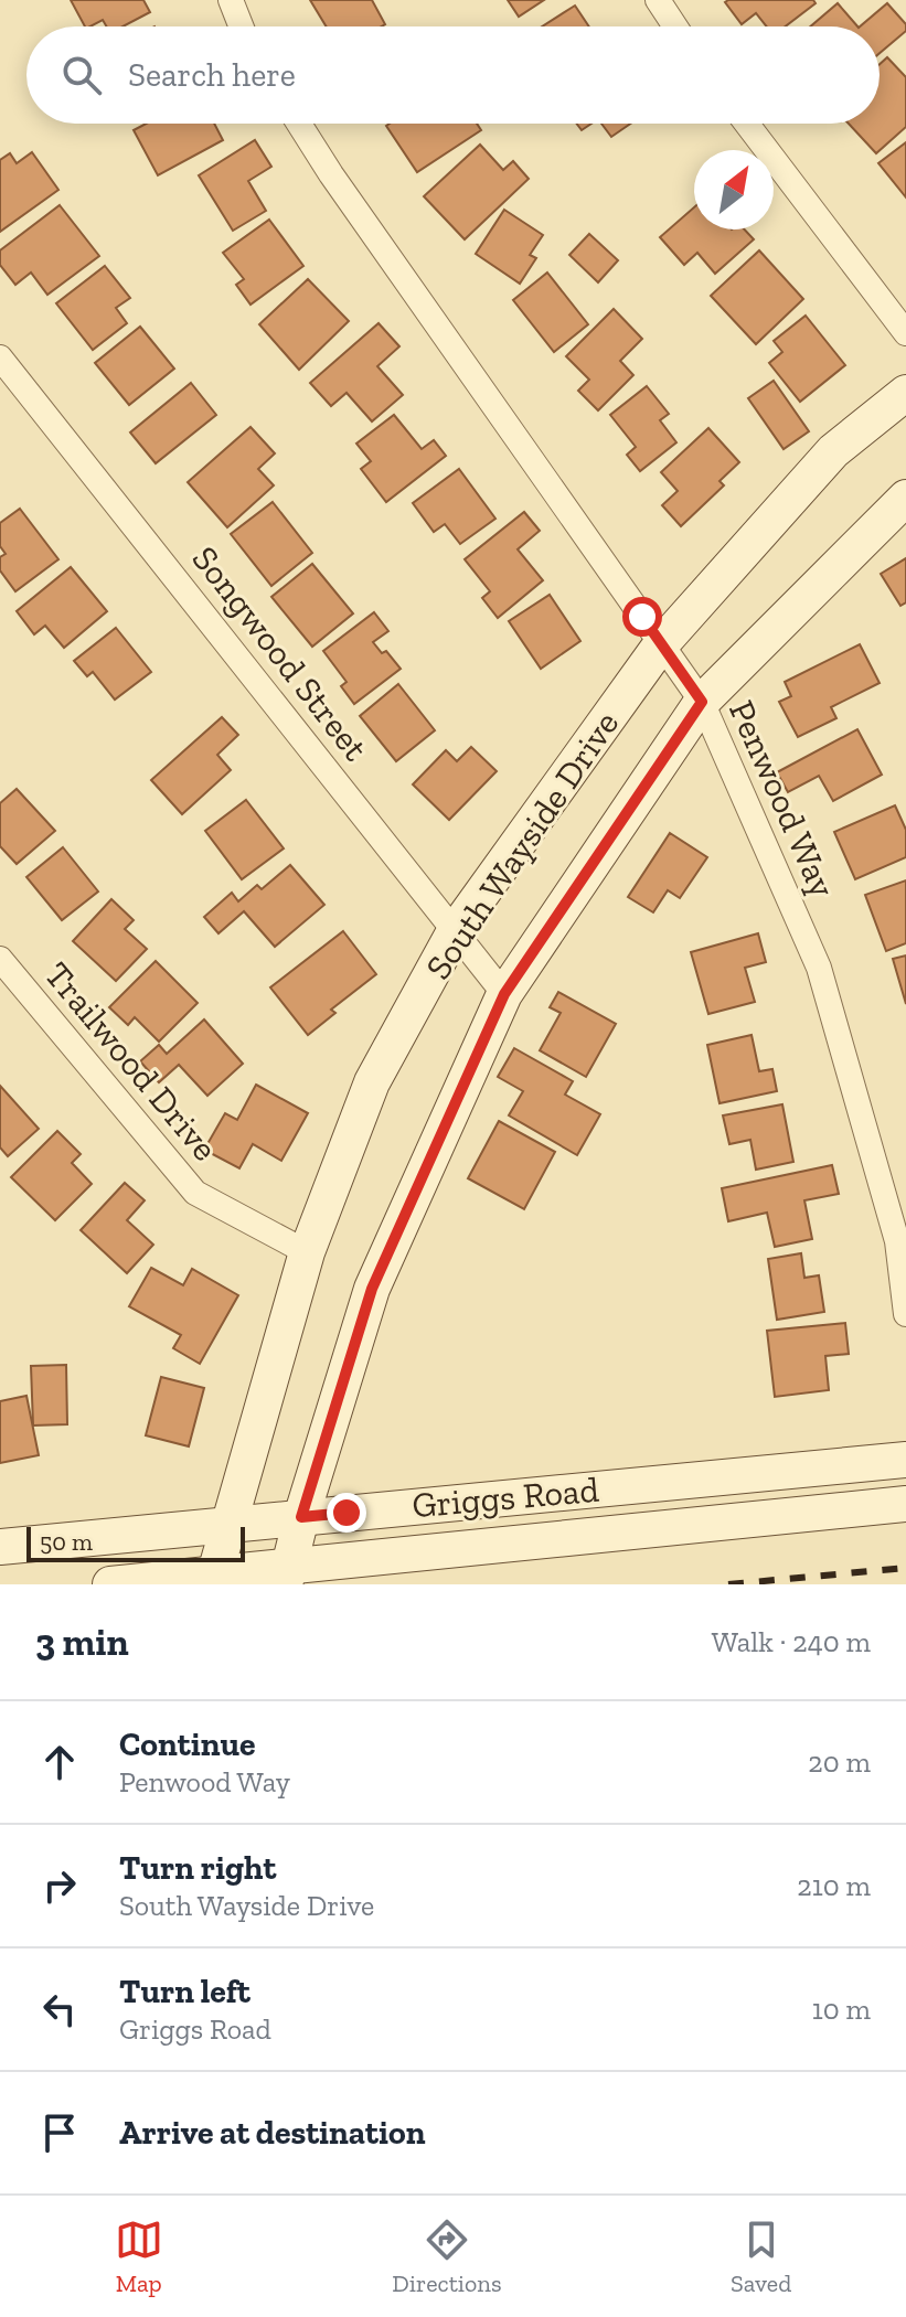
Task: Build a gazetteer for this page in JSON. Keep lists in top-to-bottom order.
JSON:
{
  "streets": {
    "main road": ["South Wayside Drive", "Griggs Road"],
    "street": ["Songwood Street", "Penwood Way", "Trailwood Drive"]
  },
  "crossings": [
    ["Songwood Street", "South Wayside Drive"],
    ["Penwood Way", "South Wayside Drive"],
    ["South Wayside Drive", "Trailwood Drive"],
    ["South Wayside Drive", "Griggs Road"]
  ],
  "scale_bar": "50 m",
  "north": "top right",
  "page": {
    "search": "Search here",
    "scale": "50 m",
    "heading": ["3 min", "Walk · 240 m"],
    "list": [
      ["Continue", "Penwood Way", "20 m"],
      ["Turn right", "South Wayside Drive", "210 m"],
      ["Turn left", "Griggs Road", "10 m"],
      "Arrive at destination"
    ],
    "nav": ["Map", "Directions", "Saved"]
  }
}
